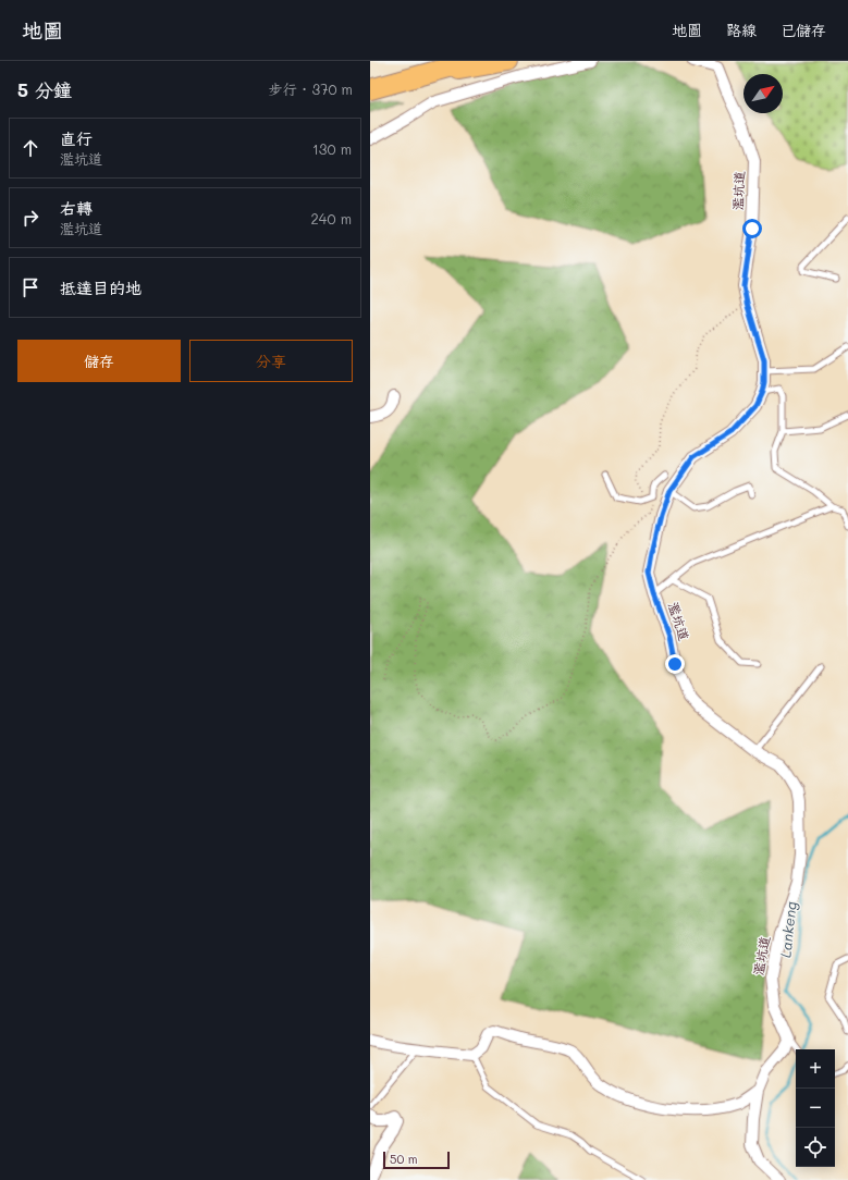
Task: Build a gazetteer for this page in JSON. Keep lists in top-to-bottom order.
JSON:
{
  "streets": {
    "street": ["濫坑道"]
  },
  "water": ["Lankeng"],
  "scale_bar": "50 m",
  "north": "top right",
  "page": {
    "header": "地圖",
    "nav": ["地圖", "路線", "已儲存"],
    "heading": ["5 分鐘", "步行 · 370 m"],
    "list": [
      ["直行", "濫坑道", "130 m"],
      ["右轉", "濫坑道", "240 m"],
      "抵達目的地"
    ],
    "buttons": ["儲存", "分享"],
    "map_buttons": ["+", "−"],
    "scale": "50 m"
  }
}
